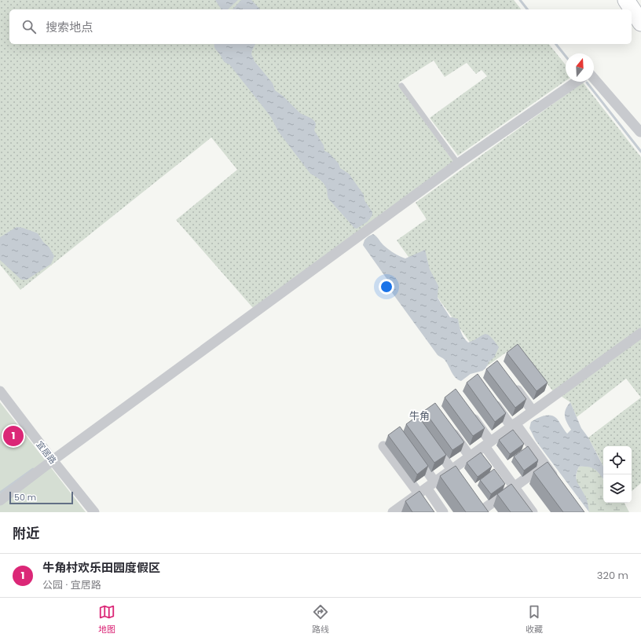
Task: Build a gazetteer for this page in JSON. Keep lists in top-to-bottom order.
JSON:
{
  "streets": {
    "street": ["宜居路"]
  },
  "districts": ["牛角"],
  "scale_bar": "50 m",
  "north": "top",
  "page": {
    "search": "搜索地点",
    "pins": "1",
    "scale": "50 m",
    "heading": "附近",
    "list": [
      {
        "mark": "1",
        "name": "牛角村欢乐田园度假区",
        "note": "公园 · 宜居路",
        "value": "320 m"
      }
    ],
    "nav": ["地图", "路线", "收藏"]
  }
}
